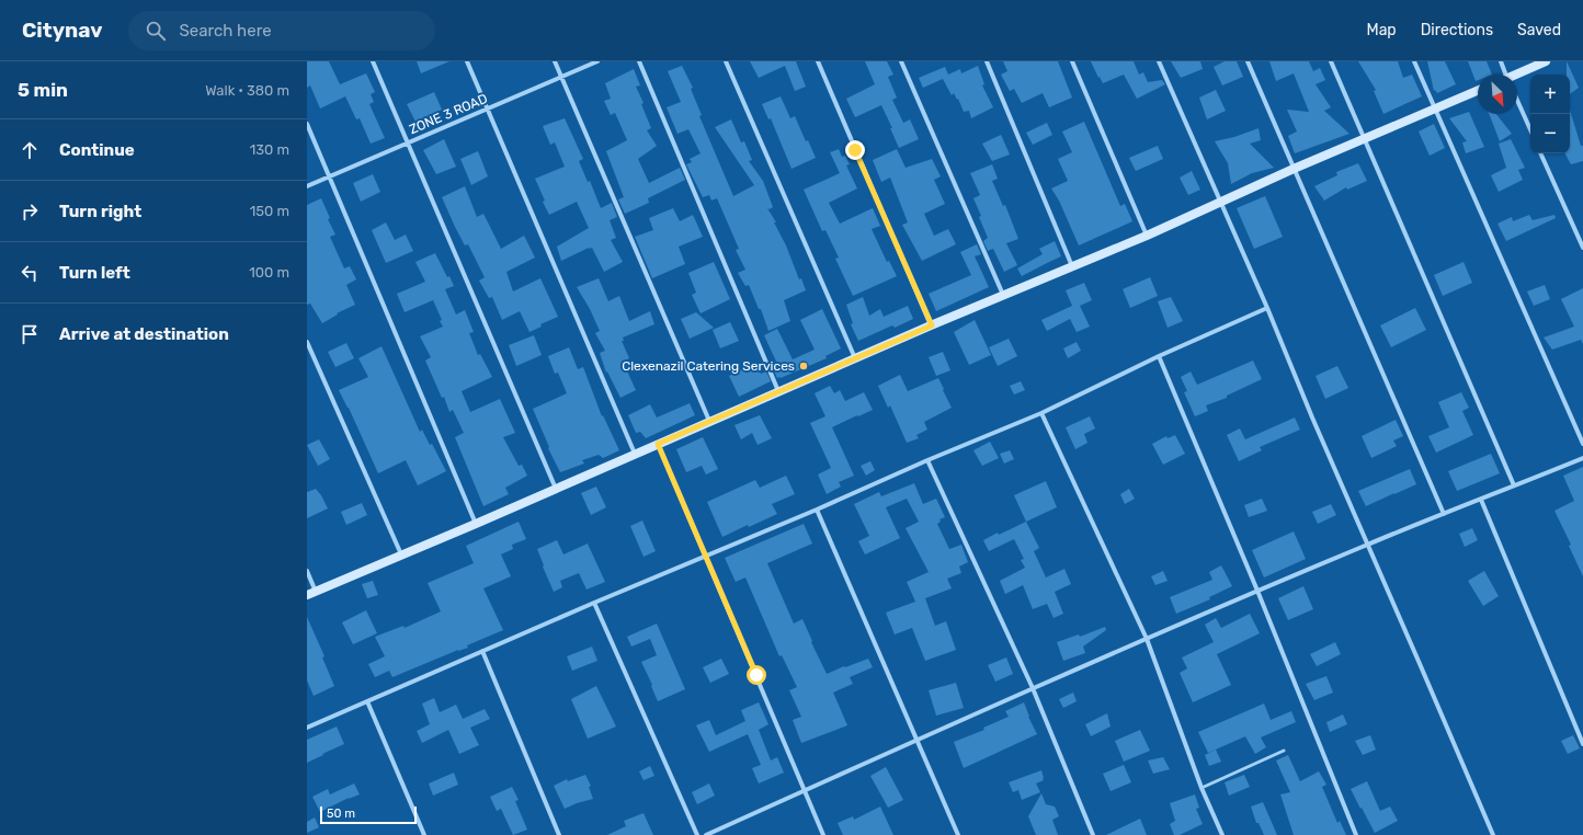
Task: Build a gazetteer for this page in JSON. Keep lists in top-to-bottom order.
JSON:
{
  "streets": {
    "street": ["ZONE 3 ROAD"]
  },
  "places": ["Clexenazil Catering Services"],
  "scale_bar": "50 m",
  "north": "bottom right",
  "page": {
    "header": "Citynav",
    "search": "Search here",
    "nav": ["Map", "Directions", "Saved"],
    "heading": ["5 min", "Walk · 380 m"],
    "map_buttons": ["+", "−"],
    "list": [
      ["Continue", "130 m"],
      ["Turn right", "150 m"],
      ["Turn left", "100 m"],
      "Arrive at destination"
    ],
    "scale": "50 m"
  }
}
